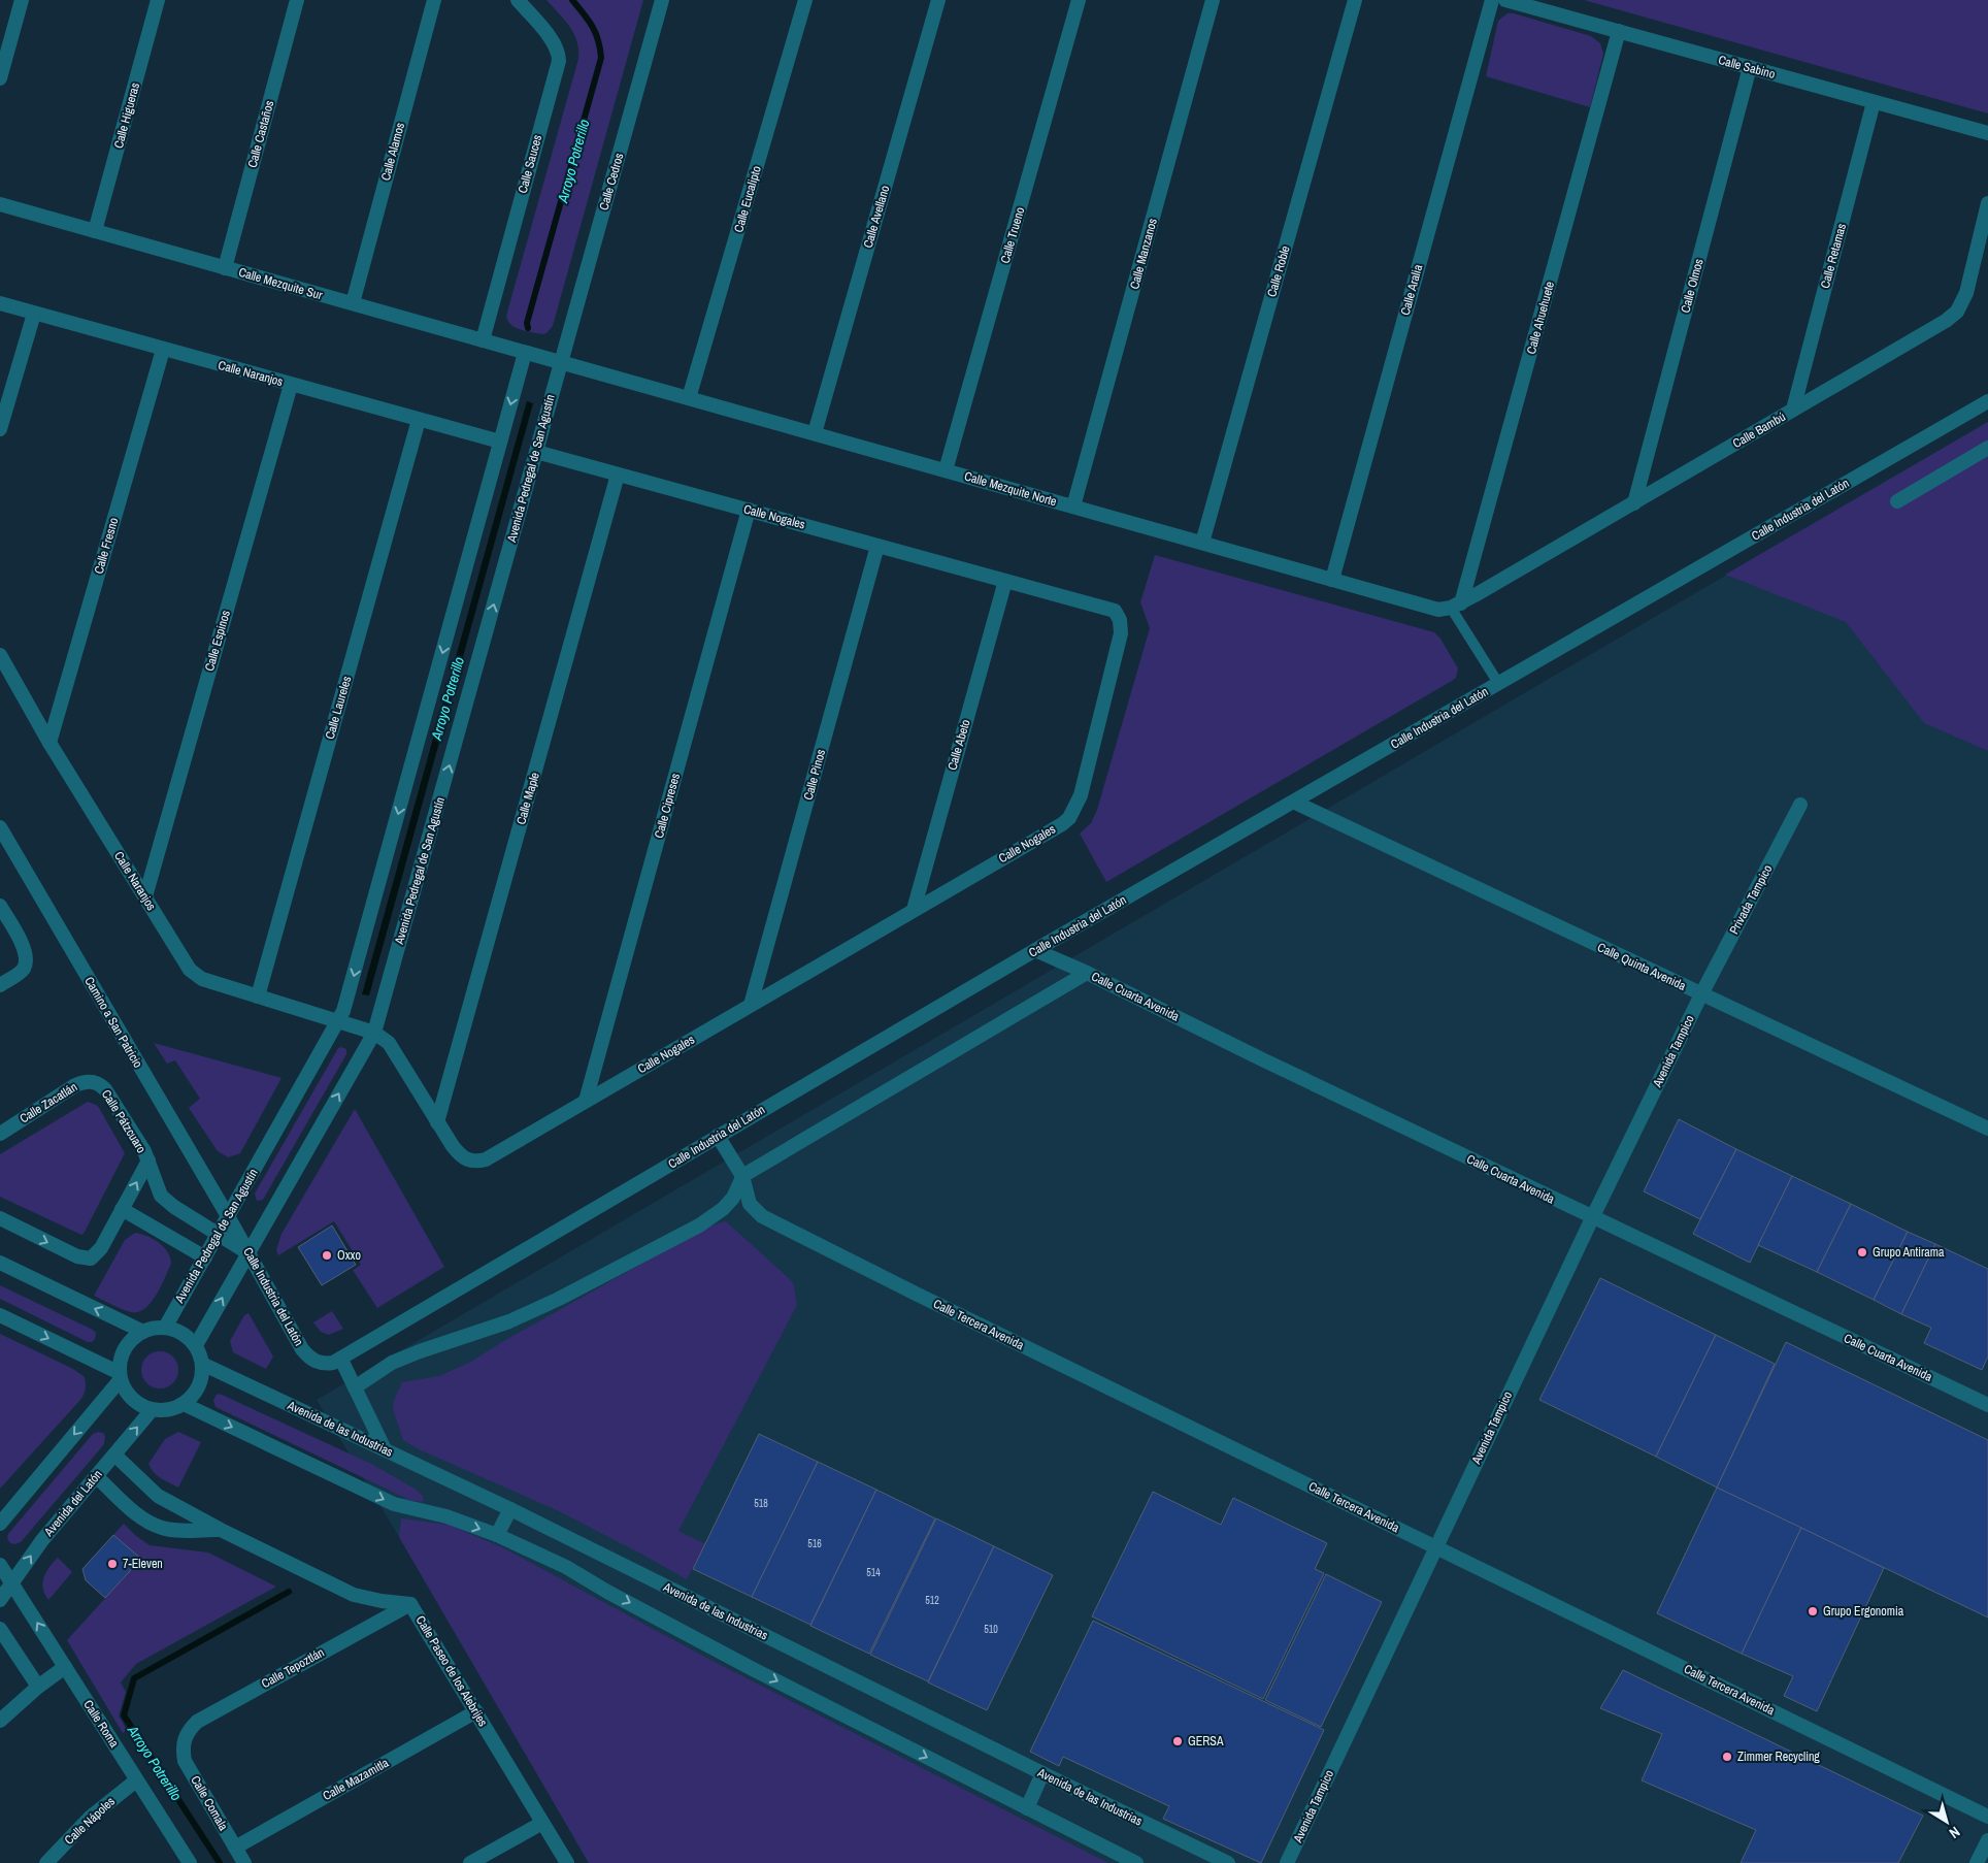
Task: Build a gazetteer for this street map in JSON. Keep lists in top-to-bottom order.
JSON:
{
  "streets": {
    "street": [
      "Calle Sabino",
      "Calle Higueras",
      "Calle Castaños",
      "Calle Alamos",
      "Calle Sauces",
      "Calle Cedros",
      "Calle Eucalipto",
      "Calle Avellano",
      "Calle Trueno",
      "Calle Manzanos",
      "Calle Retamas",
      "Calle Roble",
      "Calle Mezquite Sur",
      "Calle Olmos",
      "Calle Aralia",
      "Calle Ahuehuete",
      "Calle Naranjos",
      "Calle Bambú",
      "Avenida Pedregal de San Agustín",
      "Calle Mezquite Norte",
      "Calle Industria del Latón",
      "Calle Nogales",
      "Calle Fresno",
      "Calle Espinos",
      "Calle Laureles",
      "Calle Abeto",
      "Calle Pinos",
      "Calle Maple",
      "Calle Cipreses",
      "Privada Tampico",
      "Calle Quinta Avenida",
      "Calle Cuarta Avenida",
      "Camino a San Patricio",
      "Avenida Tampico",
      "Calle Zacatlán",
      "Calle Pátzcuaro",
      "Calle Tercera Avenida",
      "Avenida de las Industrias",
      "Avenida del Latón",
      "Calle Tepoztlán",
      "Calle Paseo de los Alebrijes",
      "Calle Roma",
      "Calle Mazamitla",
      "Calle Comala",
      "Calle Nápoles"
    ]
  },
  "crossings": [
    ["Calle Sabino", "Calle Retamas"],
    ["Calle Sabino", "Calle Olmos"],
    ["Calle Sabino", "Calle Ahuehuete"],
    ["Calle Higueras", "Calle Mezquite Sur"],
    ["Calle Castaños", "Calle Mezquite Sur"],
    ["Calle Alamos", "Calle Mezquite Sur"],
    ["Calle Sauces", "Calle Mezquite Sur"],
    ["Calle Cedros", "Calle Mezquite Sur"],
    ["Calle Cedros", "Avenida Pedregal de San Agustín"],
    ["Calle Cedros", "Calle Mezquite Norte"],
    ["Calle Eucalipto", "Calle Mezquite Norte"],
    ["Calle Avellano", "Calle Mezquite Norte"],
    ["Calle Trueno", "Calle Mezquite Norte"],
    ["Calle Manzanos", "Calle Mezquite Norte"],
    ["Calle Retamas", "Calle Bambú"],
    ["Calle Roble", "Calle Mezquite Norte"],
    ["Calle Mezquite Sur", "Avenida Pedregal de San Agustín"],
    ["Calle Mezquite Sur", "Calle Mezquite Norte"],
    ["Calle Olmos", "Calle Bambú"],
    ["Calle Aralia", "Calle Mezquite Norte"],
    ["Calle Ahuehuete", "Calle Bambú"],
    ["Calle Ahuehuete", "Calle Mezquite Norte"],
    ["Calle Naranjos", "Avenida Pedregal de San Agustín"],
    ["Calle Naranjos", "Calle Nogales"],
    ["Calle Naranjos", "Calle Fresno"],
    ["Calle Naranjos", "Calle Espinos"],
    ["Calle Naranjos", "Calle Laureles"],
    ["Calle Bambú", "Calle Mezquite Norte"],
    ["Avenida Pedregal de San Agustín", "Calle Mezquite Norte"],
    ["Avenida Pedregal de San Agustín", "Calle Industria del Latón"],
    ["Avenida Pedregal de San Agustín", "Calle Nogales"],
    ["Avenida Pedregal de San Agustín", "Camino a San Patricio"],
    ["Avenida Pedregal de San Agustín", "Calle Pátzcuaro"],
    ["Avenida Pedregal de San Agustín", "Avenida de las Industrias"],
    ["Avenida Pedregal de San Agustín", "Avenida del Latón"],
    ["Calle Industria del Latón", "Calle Quinta Avenida"],
    ["Calle Industria del Latón", "Calle Cuarta Avenida"],
    ["Calle Industria del Latón", "Camino a San Patricio"],
    ["Calle Industria del Latón", "Calle Pátzcuaro"],
    ["Calle Industria del Latón", "Calle Tercera Avenida"],
    ["Calle Nogales", "Calle Abeto"],
    ["Calle Nogales", "Calle Pinos"],
    ["Calle Nogales", "Calle Maple"],
    ["Calle Nogales", "Calle Cipreses"],
    ["Privada Tampico", "Calle Quinta Avenida"],
    ["Privada Tampico", "Avenida Tampico"],
    ["Calle Quinta Avenida", "Avenida Tampico"],
    ["Calle Cuarta Avenida", "Avenida Tampico"],
    ["Avenida Tampico", "Calle Tercera Avenida"],
    ["Calle Zacatlán", "Calle Pátzcuaro"],
    ["Avenida de las Industrias", "Avenida del Latón"],
    ["Avenida del Latón", "Calle Paseo de los Alebrijes"],
    ["Avenida del Latón", "Calle Roma"],
    ["Calle Tepoztlán", "Calle Paseo de los Alebrijes"],
    ["Calle Tepoztlán", "Calle Comala"],
    ["Calle Paseo de los Alebrijes", "Calle Mazamitla"],
    ["Calle Roma", "Calle Nápoles"],
    ["Calle Mazamitla", "Calle Comala"]
  ],
  "water": ["Arroyo Potrerillo"],
  "places": [
    "Grupo Antirama",
    "Oxxo",
    "7-Eleven",
    "Grupo Ergonomia",
    "GERSA",
    "Zimmer Recycling"
  ],
  "house_numbers": [
    "518",
    "516",
    "514",
    "512",
    "510"
  ],
  "north": "bottom right"
}
